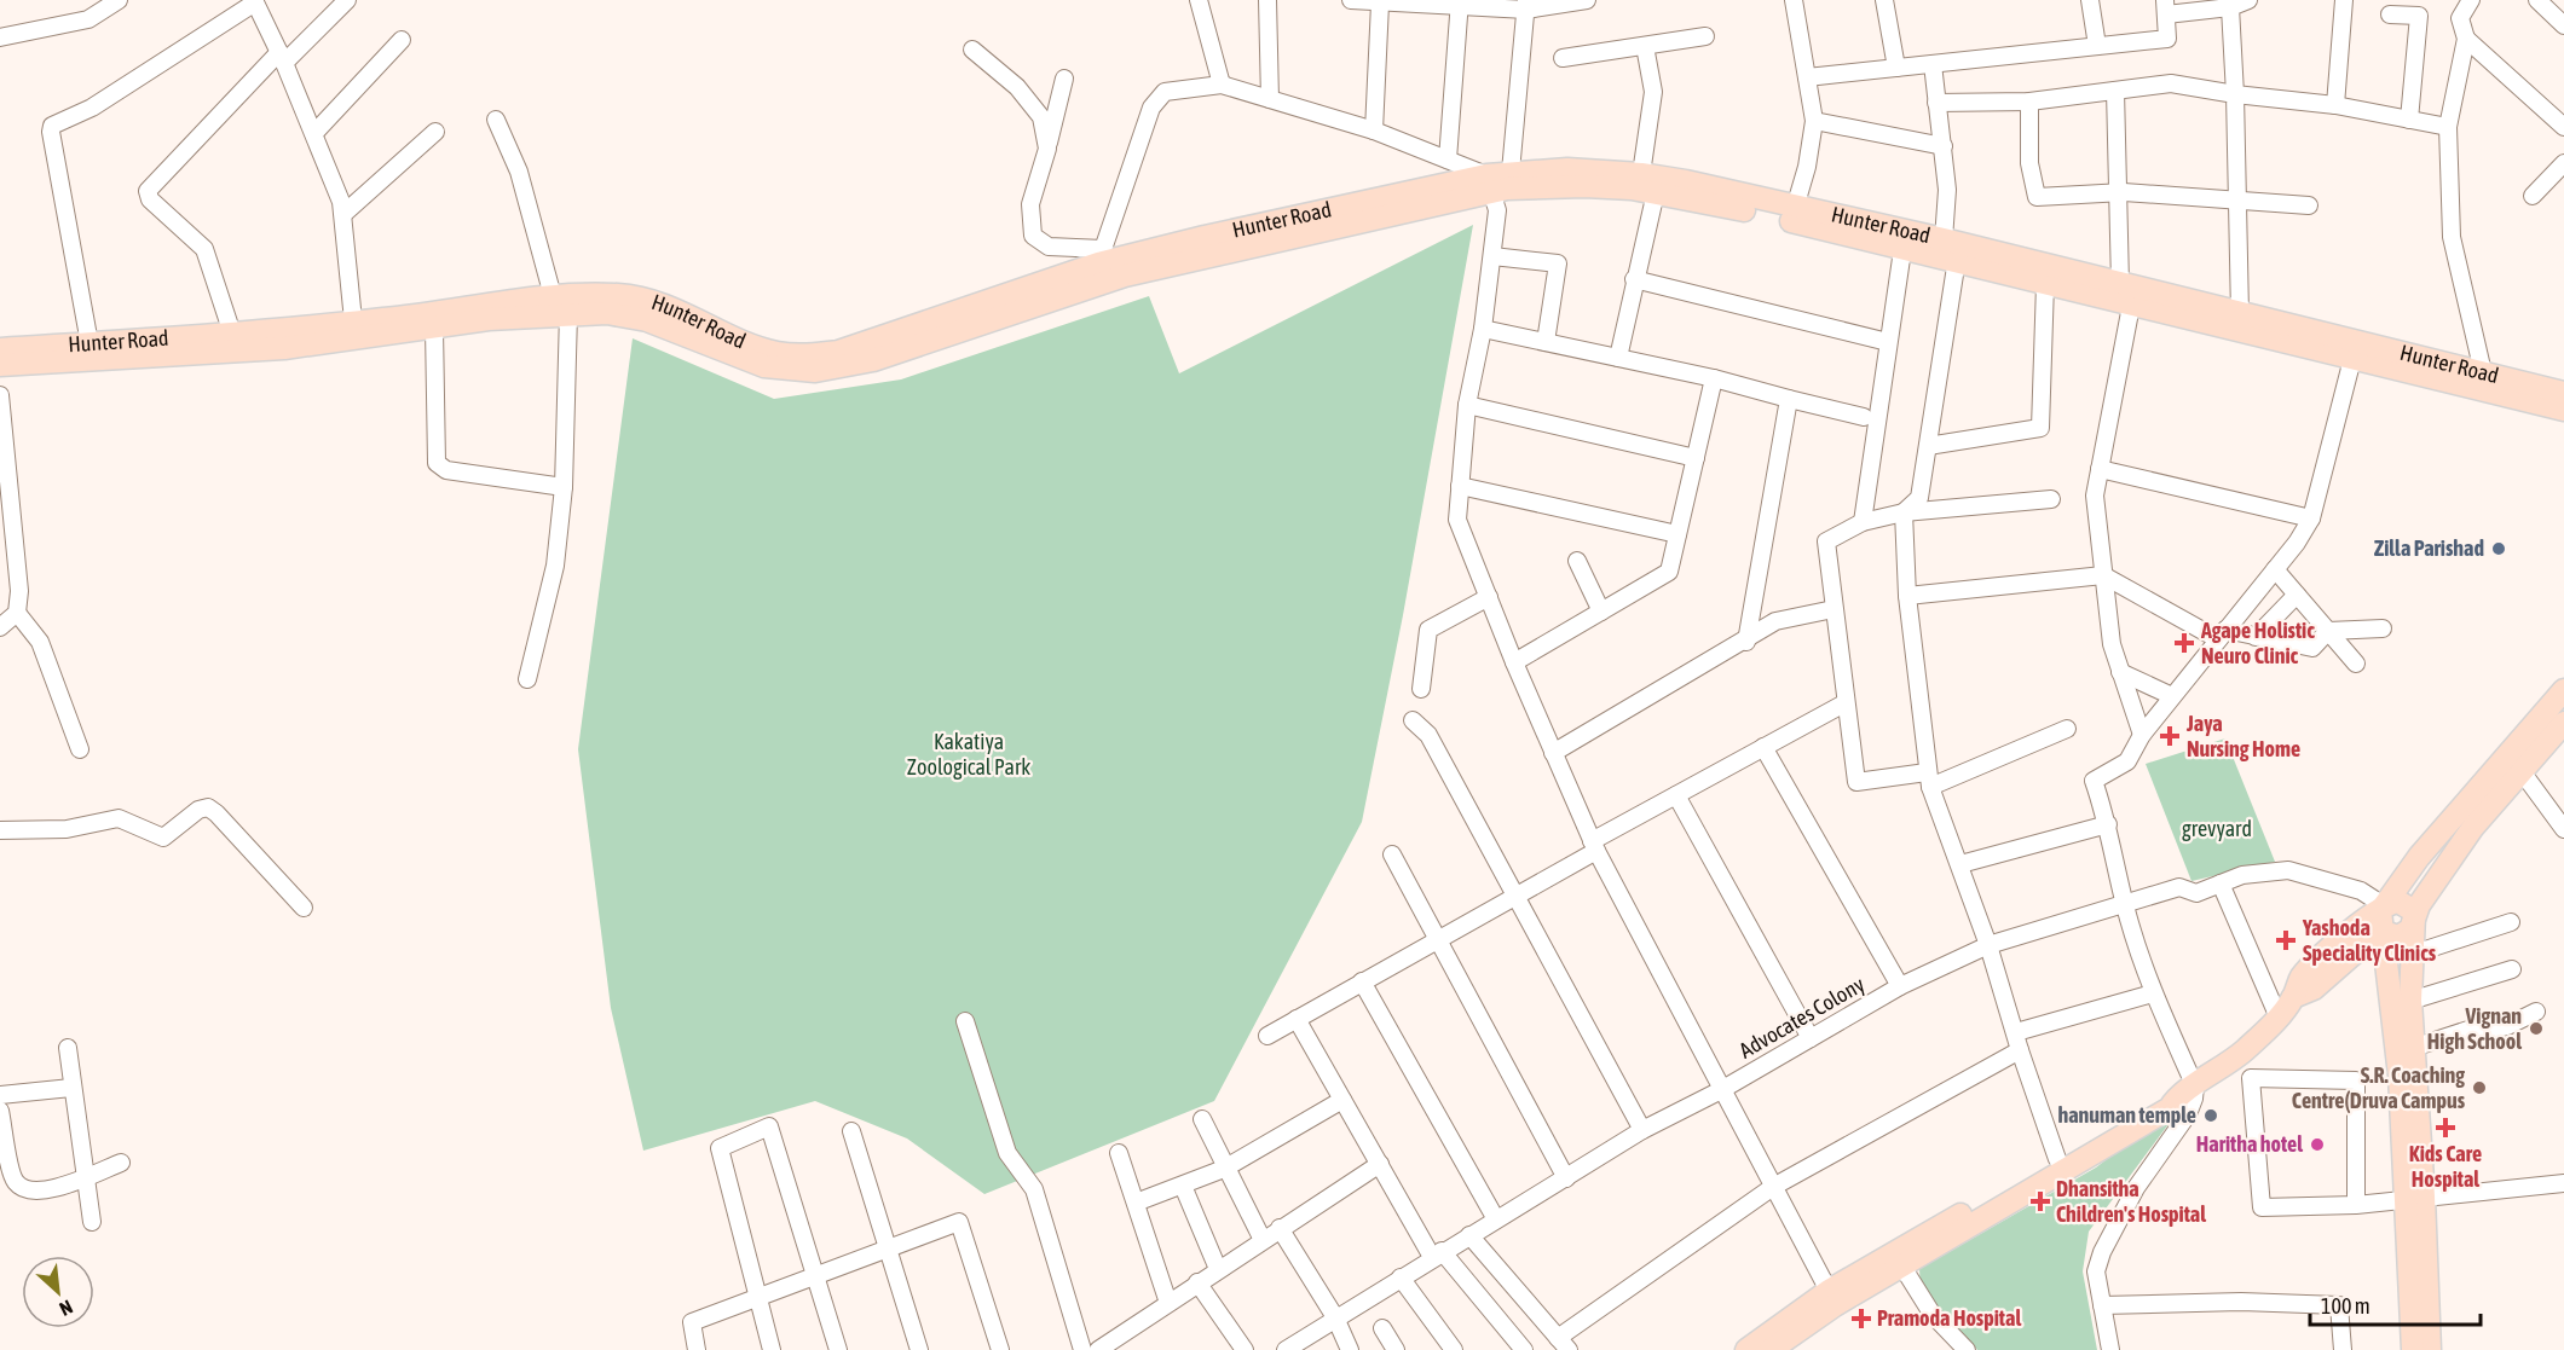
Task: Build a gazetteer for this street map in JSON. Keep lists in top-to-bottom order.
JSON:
{
  "streets": {
    "main road": ["Hunter Road"],
    "street": ["Advocates Colony"]
  },
  "parks": ["Kakatiya Zoological Park", "grevyard"],
  "places": {
    "other": [
      "Zilla Parishad",
      "Vignan High School",
      "S.R. Coaching Centre(Druva Campus",
      "hanuman temple",
      "Haritha hotel"
    ],
    "health": [
      "Agape Holistic Neuro Clinic",
      "Jaya Nursing Home",
      "Yashoda Speciality Clinics",
      "Kids Care Hospital",
      "Dhansitha Children's Hospital",
      "Pramoda Hospital"
    ]
  },
  "scale_bar": "100 m",
  "north": "bottom right"
}
